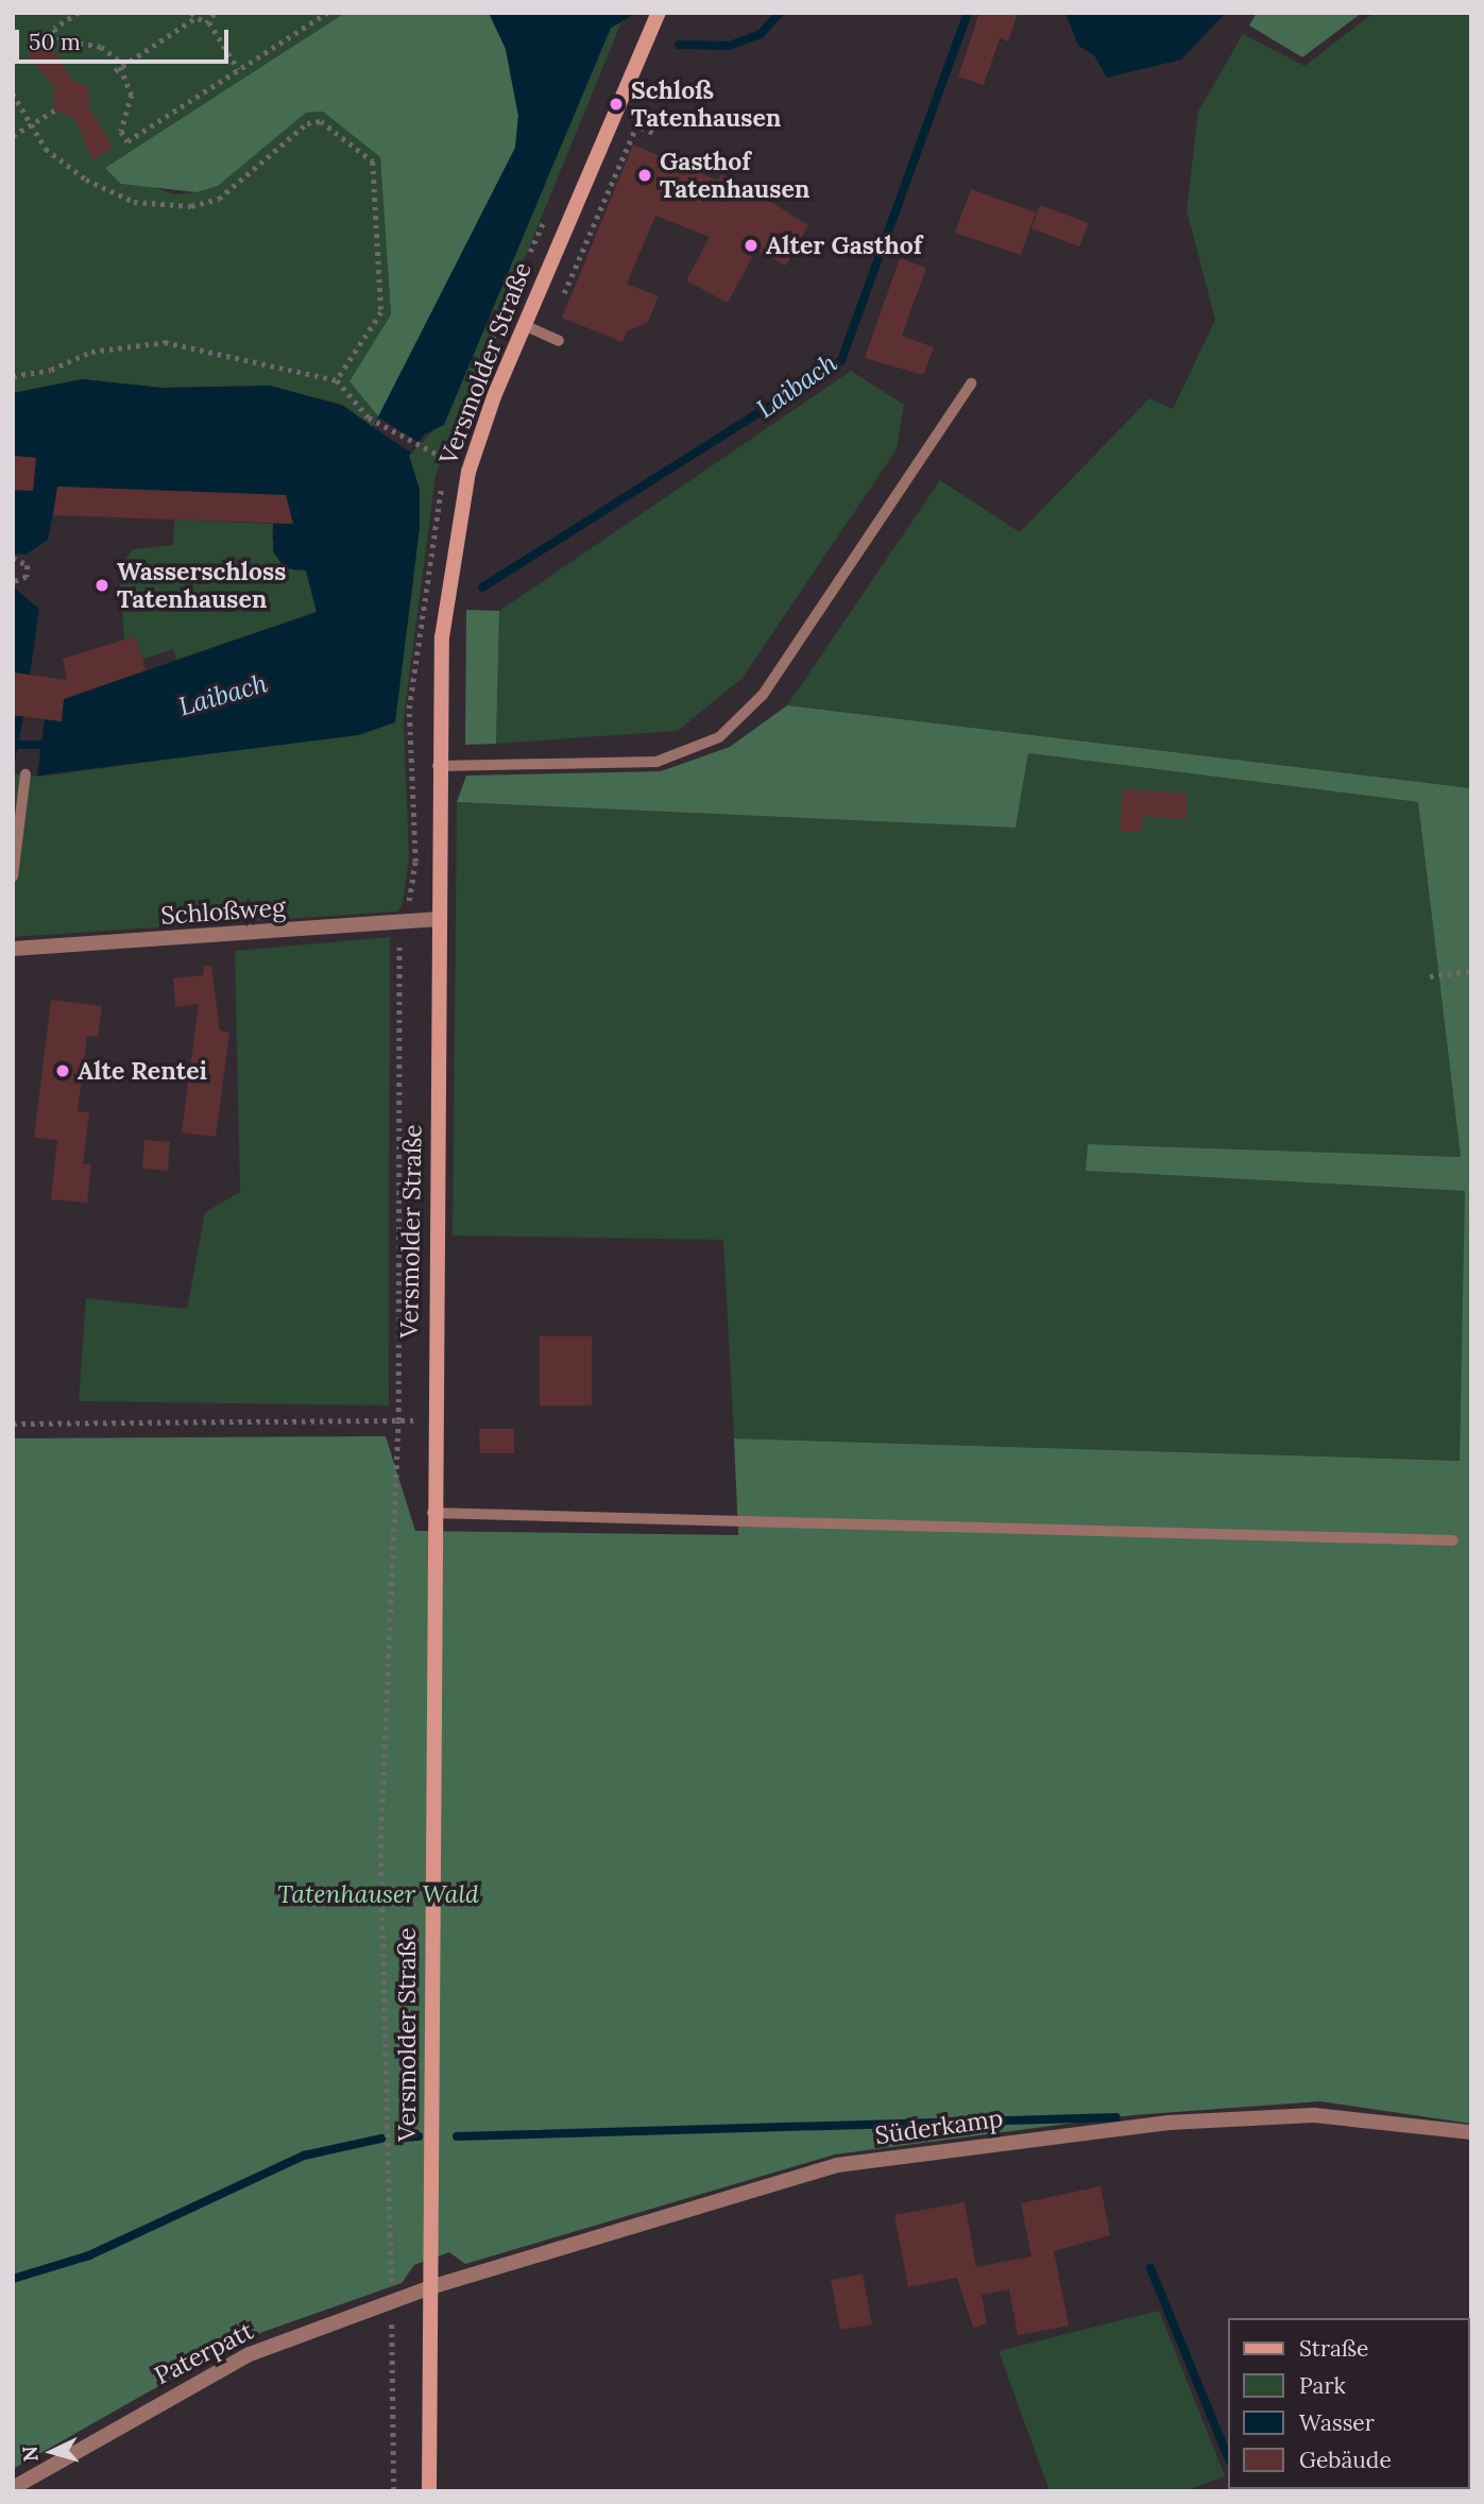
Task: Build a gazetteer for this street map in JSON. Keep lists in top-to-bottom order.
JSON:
{
  "streets": {
    "main road": ["Versmolder Straße"],
    "street": ["Schloßweg", "Süderkamp", "Paterpatt"]
  },
  "crossings": [
    ["Versmolder Straße", "Schloßweg"],
    ["Versmolder Straße", "Süderkamp"],
    ["Versmolder Straße", "Paterpatt"],
    ["Süderkamp", "Paterpatt"]
  ],
  "water": ["Laibach"],
  "parks": ["Tatenhauser Wald"],
  "places": [
    "Schloß Tatenhausen",
    "Gasthof Tatenhausen",
    "Alter Gasthof",
    "Wasserschloss Tatenhausen",
    "Alte Rentei"
  ],
  "legend": [
    "Straße",
    "Park",
    "Wasser",
    "Gebäude"
  ],
  "scale_bar": "50 m",
  "north": "left"
}
